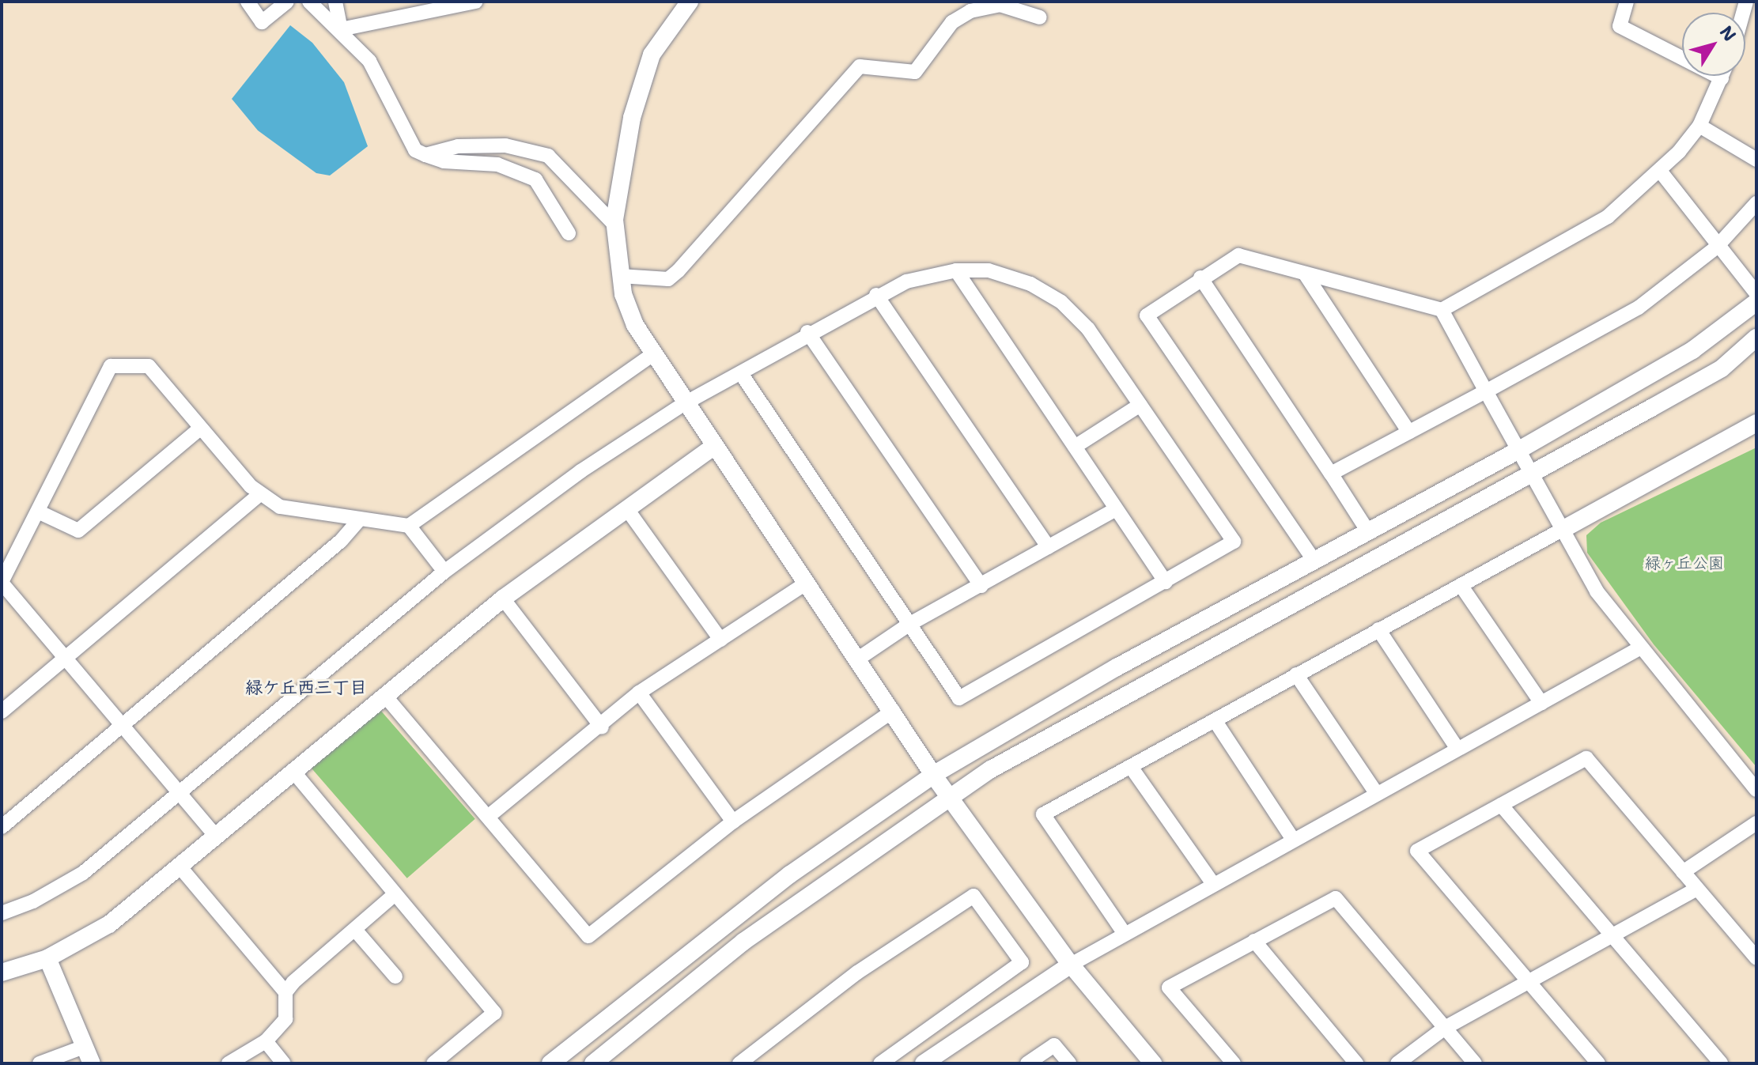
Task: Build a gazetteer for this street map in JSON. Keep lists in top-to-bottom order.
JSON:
{
  "districts": ["緑ケ丘西三丁目"],
  "parks": ["緑ヶ丘公園"],
  "north": "top right"
}
